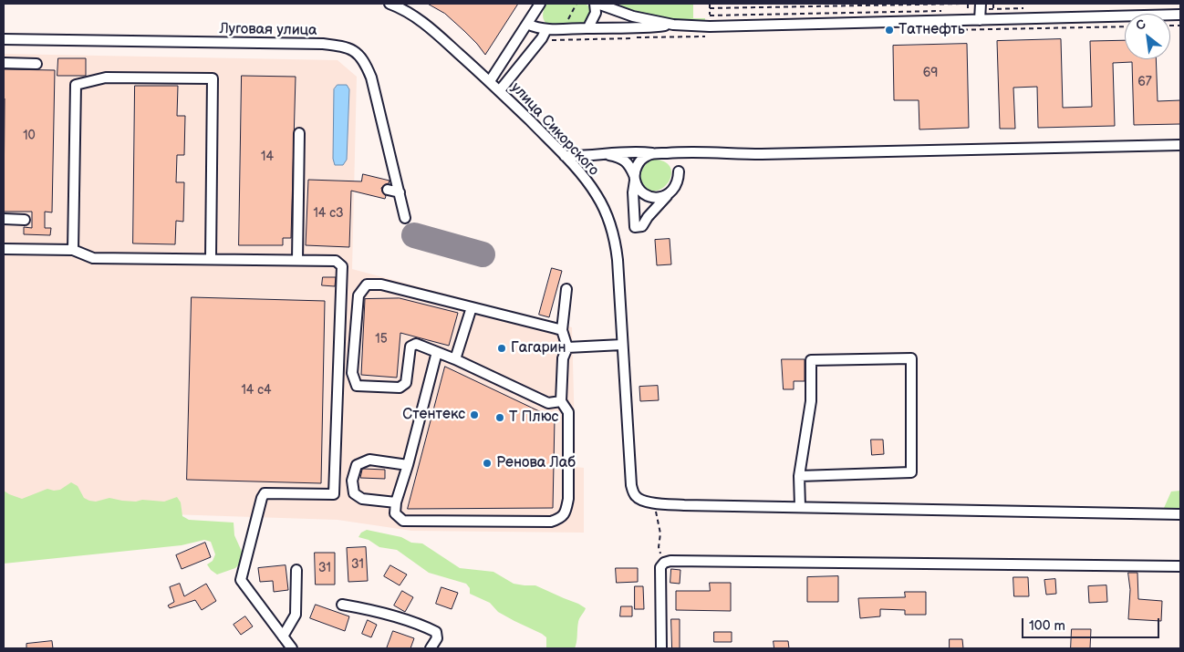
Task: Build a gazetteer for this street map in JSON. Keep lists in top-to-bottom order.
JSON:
{
  "streets": {
    "street": ["Луговая улица", "улица Сикорского"]
  },
  "places": [
    "Татнефть",
    "Гагарин",
    "Стентекс",
    "Т Плюс",
    "Ренова Лаб"
  ],
  "house_numbers": [
    "69",
    "67",
    "10",
    "14",
    "14 с3",
    "15",
    "14 с4",
    "31",
    "31"
  ],
  "scale_bar": "100 m",
  "north": "top left"
}
